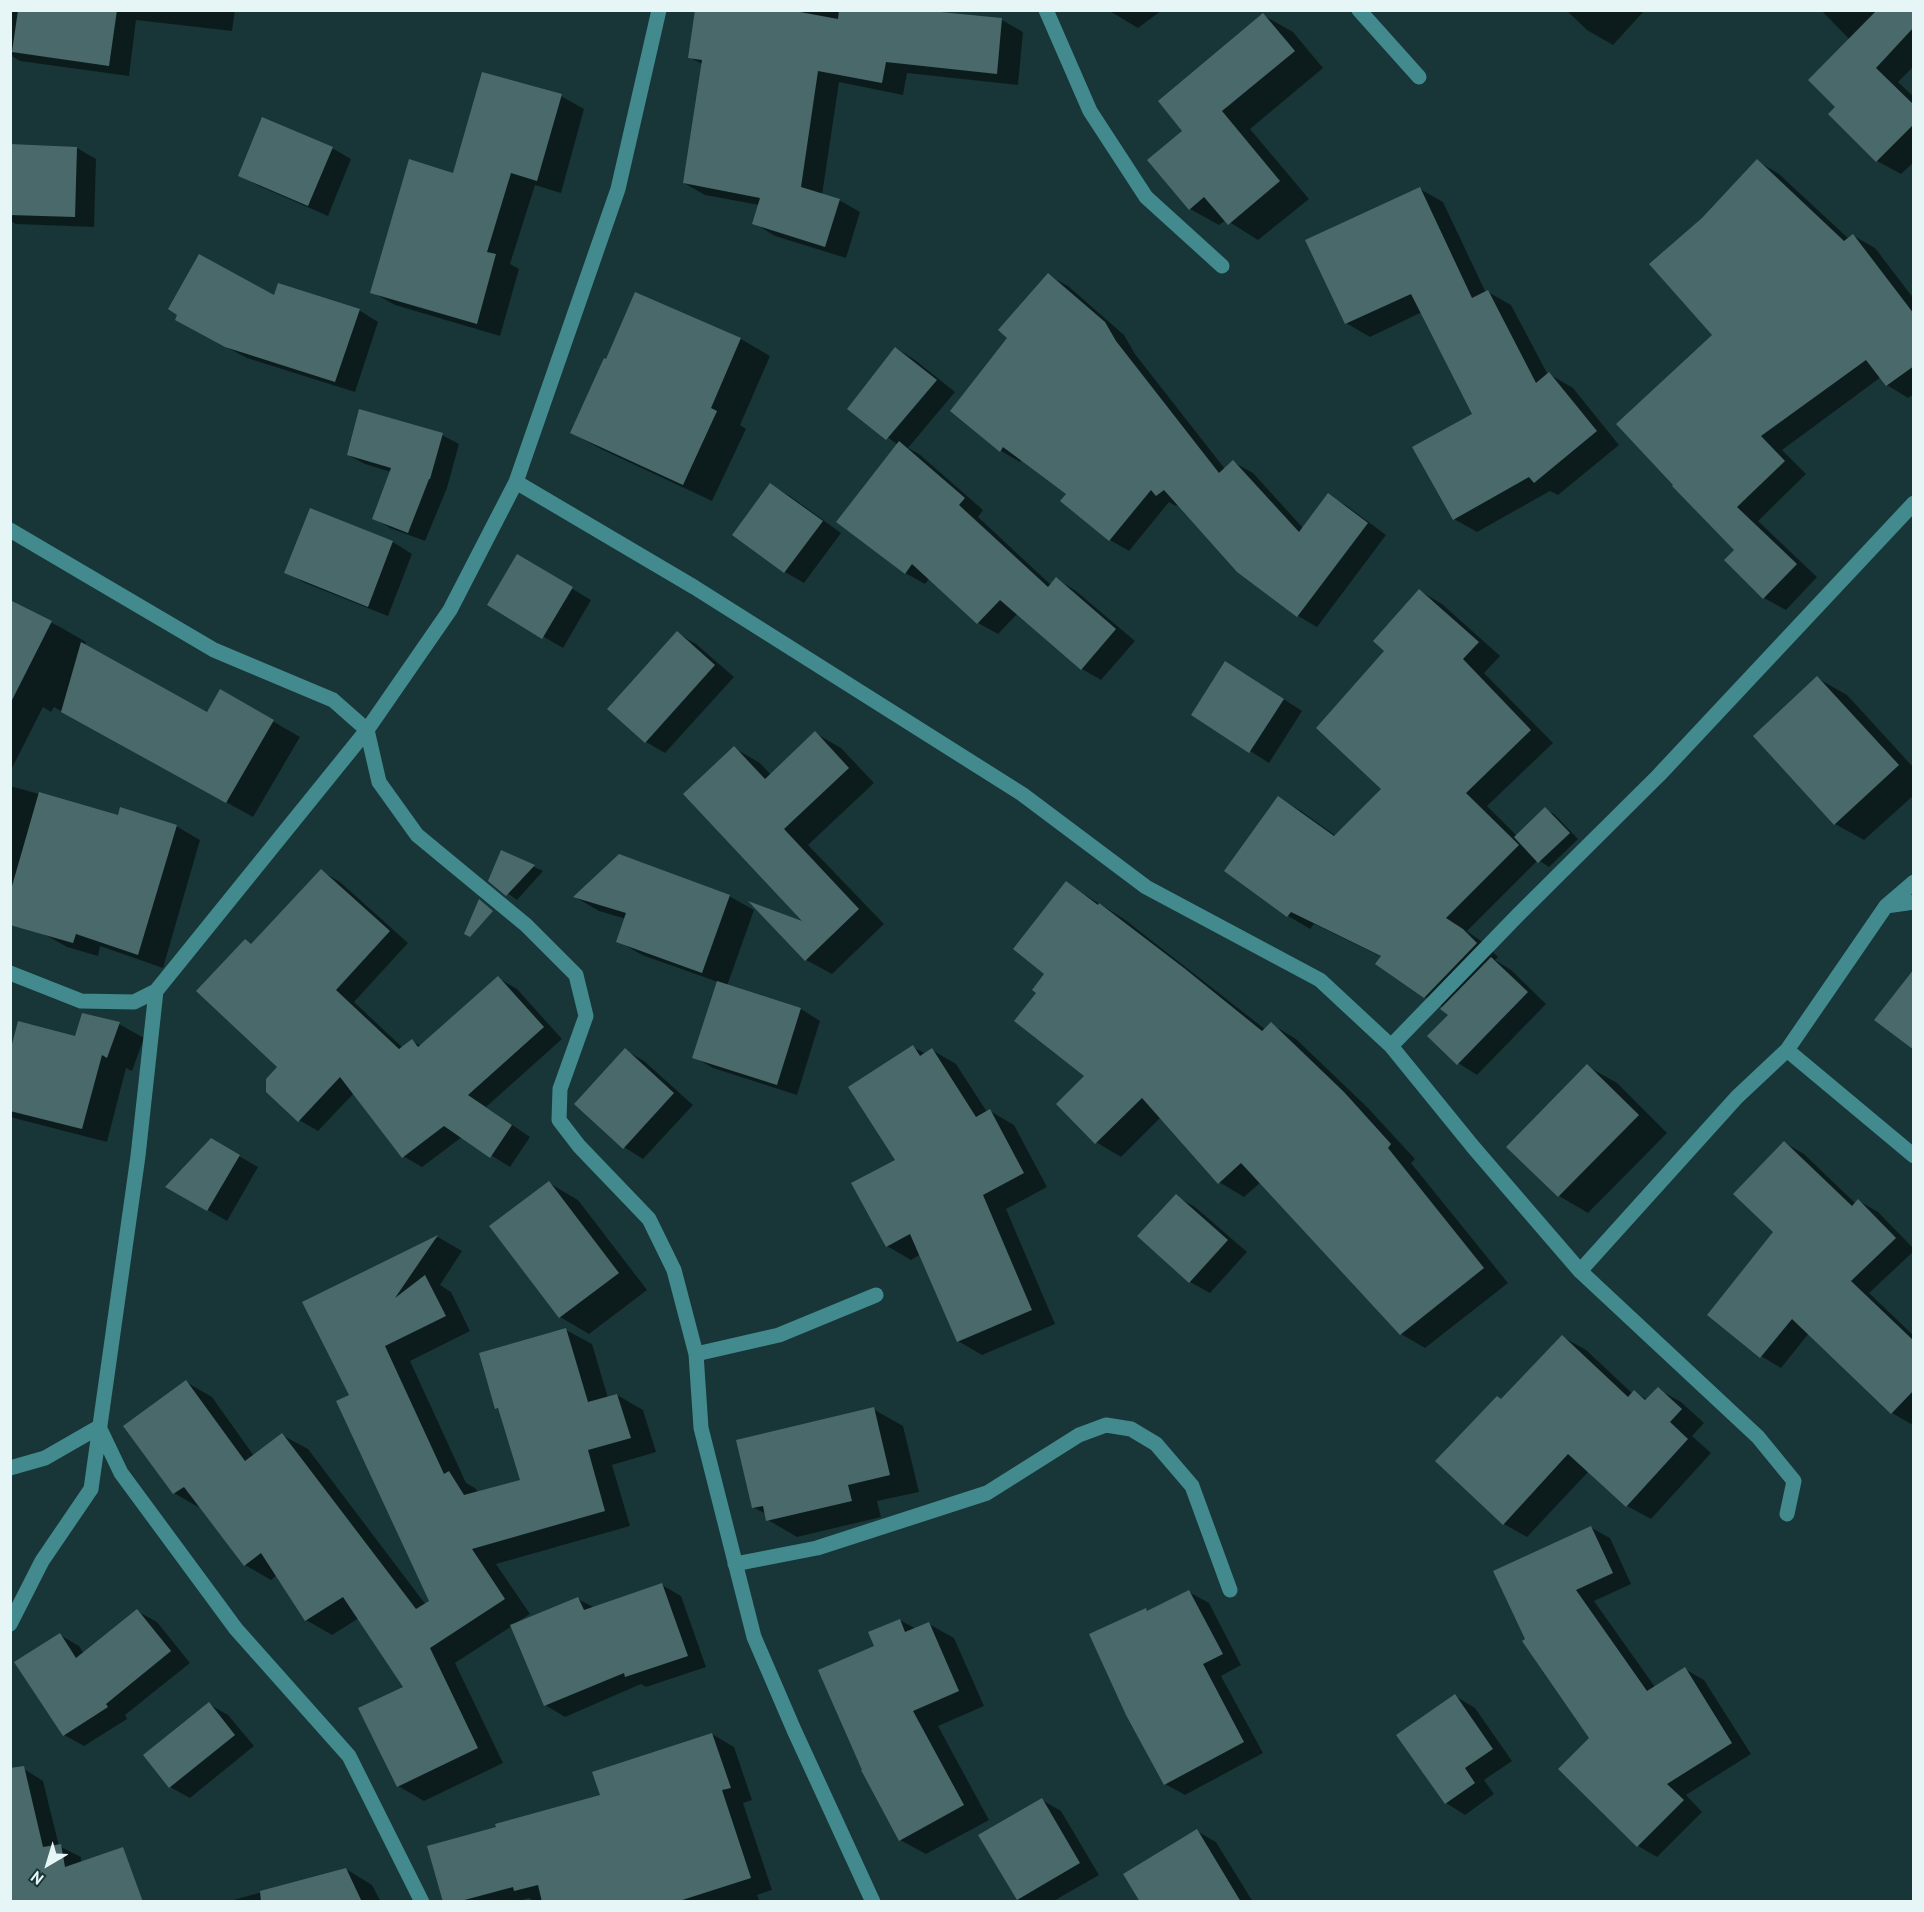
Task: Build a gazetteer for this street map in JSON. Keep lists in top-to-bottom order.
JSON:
{
  "north": "bottom left"
}
